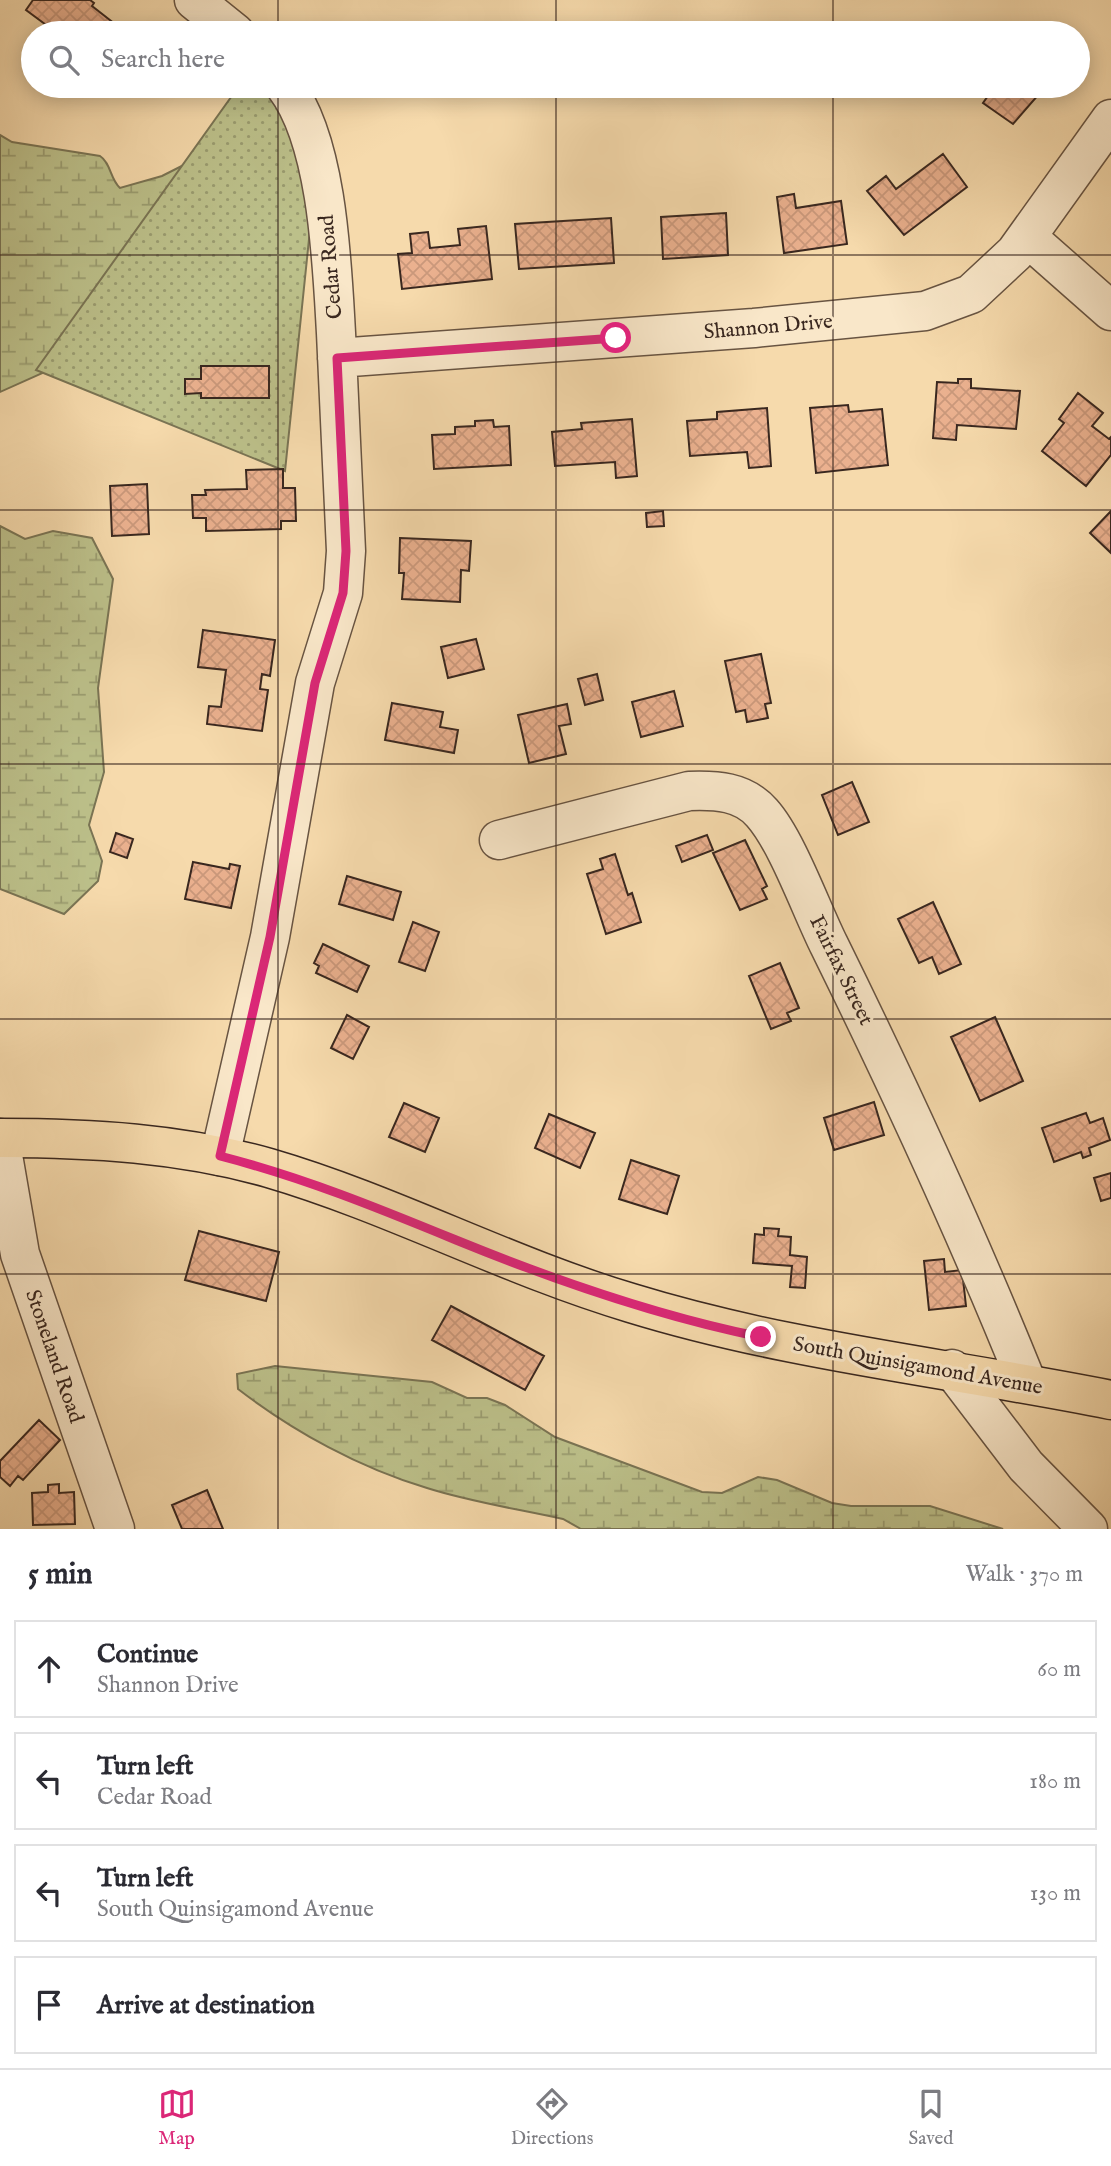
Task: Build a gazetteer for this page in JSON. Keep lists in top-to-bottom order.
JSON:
{
  "streets": {
    "main road": ["South Quinsigamond Avenue"],
    "street": [
      "Cedar Road",
      "Shannon Drive",
      "Fairfax Street",
      "Stoneland Road"
    ]
  },
  "crossings": [
    ["Cedar Road", "Shannon Drive"],
    ["Cedar Road", "South Quinsigamond Avenue"],
    ["Fairfax Street", "South Quinsigamond Avenue"],
    ["Stoneland Road", "South Quinsigamond Avenue"]
  ],
  "page": {
    "search": "Search here",
    "heading": ["5 min", "Walk · 370 m"],
    "list": [
      ["Continue", "Shannon Drive", "60 m"],
      ["Turn left", "Cedar Road", "180 m"],
      ["Turn left", "South Quinsigamond Avenue", "130 m"],
      "Arrive at destination"
    ],
    "nav": ["Map", "Directions", "Saved"]
  }
}
